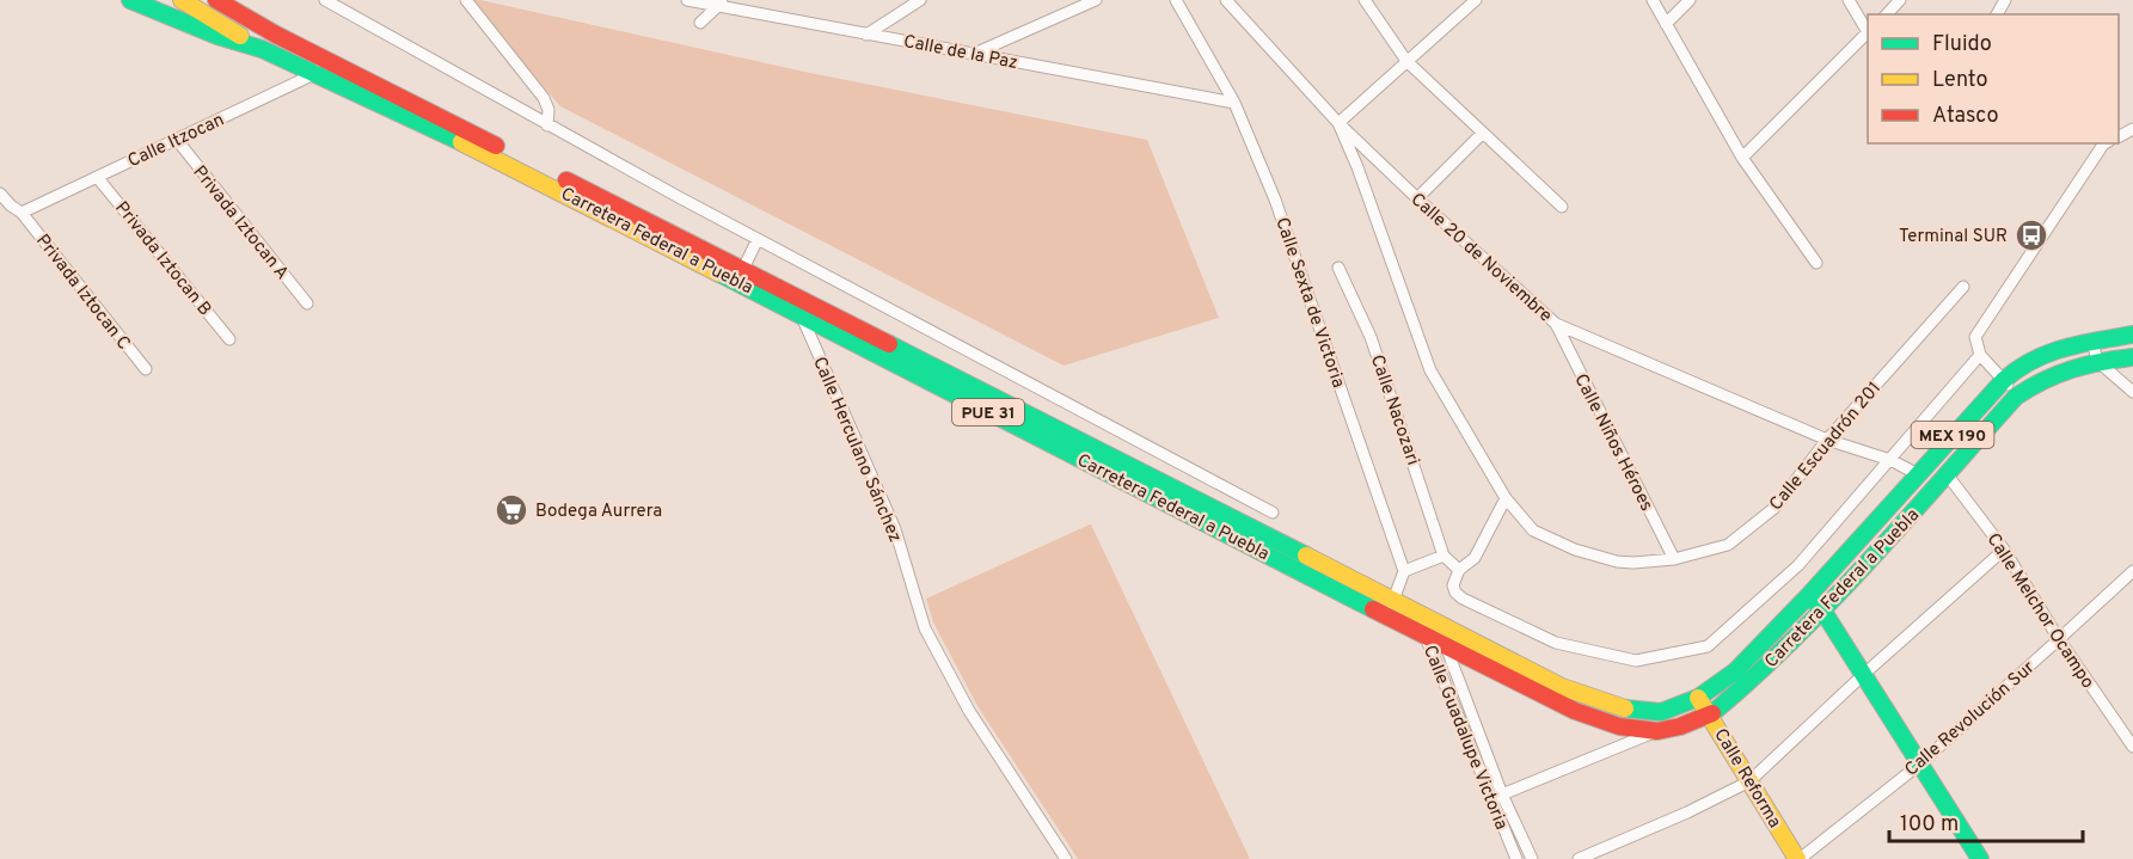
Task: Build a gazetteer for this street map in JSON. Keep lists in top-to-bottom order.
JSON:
{
  "streets": {
    "main road": [
      "Carretera Federal a Puebla",
      "PUE 31",
      "MEX 190",
      "Calle Reforma"
    ],
    "street": [
      "Calle de la Paz",
      "Calle Itzocan",
      "Privada Iztocan A",
      "Calle 20 de Noviembre",
      "Privada Iztocan B",
      "Privada Iztocan C",
      "Calle Sexta de Victoria",
      "Calle Nacozari",
      "Calle Niños Héroes",
      "Calle Escuadrón 201",
      "Calle Herculano Sánchez",
      "Calle Melchor Ocampo",
      "Calle Revolución Sur",
      "Calle Guadalupe Victoria"
    ]
  },
  "crossings": [
    ["Calle de la Paz", "Calle Sexta de Victoria"],
    ["Calle Itzocan", "Privada Iztocan A"],
    ["Calle Itzocan", "Carretera Federal a Puebla"],
    ["Calle Itzocan", "Privada Iztocan B"],
    ["Calle Itzocan", "Privada Iztocan C"],
    ["Carretera Federal a Puebla", "Calle 20 de Noviembre"],
    ["Carretera Federal a Puebla", "Calle Herculano Sánchez"],
    ["Carretera Federal a Puebla", "Calle Melchor Ocampo"],
    ["Carretera Federal a Puebla", "Calle Guadalupe Victoria"],
    ["Carretera Federal a Puebla", "Calle Reforma"],
    ["Calle 20 de Noviembre", "Calle Niños Héroes"],
    ["Calle 20 de Noviembre", "Calle Escuadrón 201"],
    ["Calle Niños Héroes", "Calle Escuadrón 201"],
    ["Calle Melchor Ocampo", "Calle Revolución Sur"],
    ["Calle Revolución Sur", "Calle Reforma"]
  ],
  "places": {
    "bus stop": ["Terminal SUR"],
    "supermarket": ["Bodega Aurrera"]
  },
  "legend": ["Fluido", "Lento", "Atasco"],
  "scale_bar": "100 m"
}
